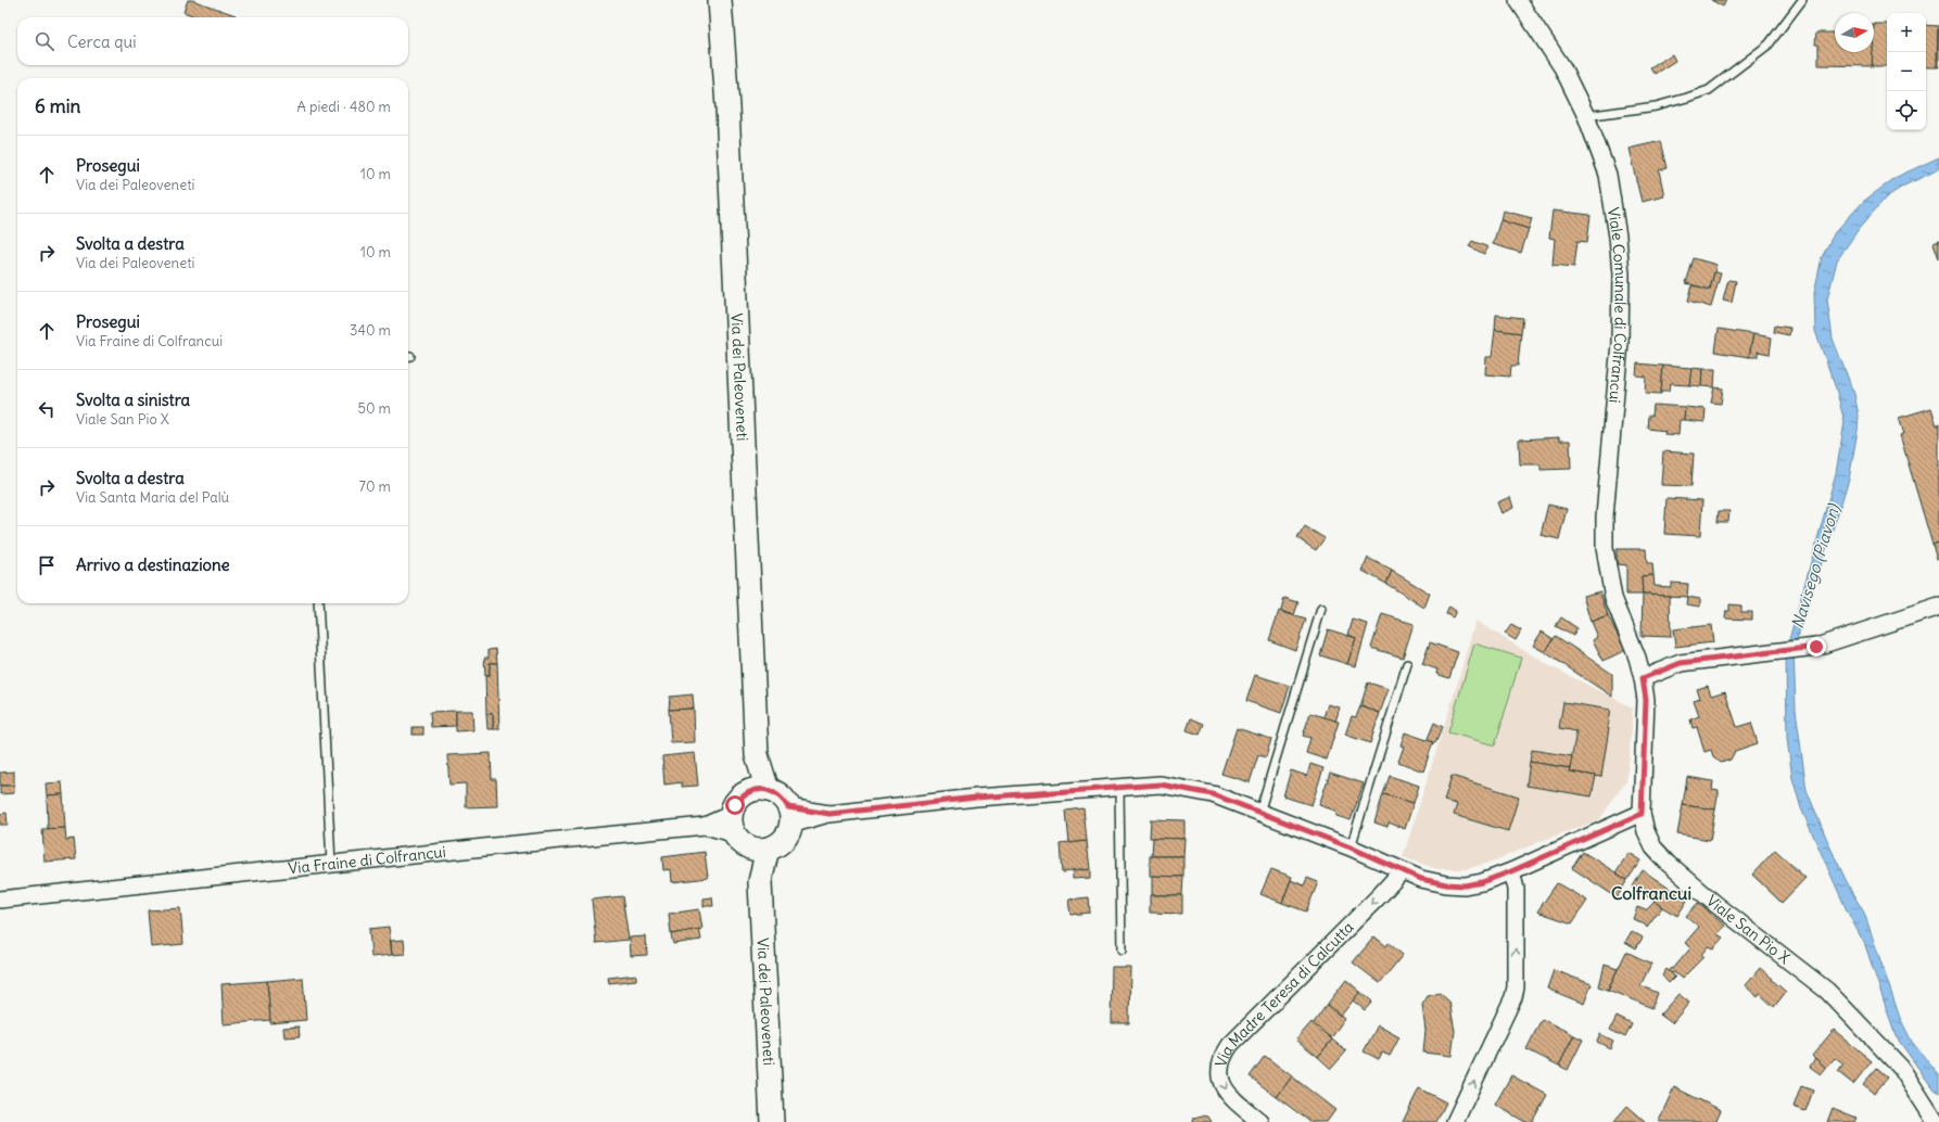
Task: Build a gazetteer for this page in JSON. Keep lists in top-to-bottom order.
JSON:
{
  "streets": {
    "main road": ["Via dei Paleoveneti"],
    "street": [
      "Viale Comunale di Colfrancui",
      "Via Fraine di Colfrancui",
      "Viale San Pio X",
      "Via Madre Teresa di Calcutta"
    ]
  },
  "crossings": [
    ["Viale Comunale di Colfrancui", "Viale San Pio X"],
    ["Via dei Paleoveneti", "Via Fraine di Colfrancui"]
  ],
  "one_way": ["Via Madre Teresa di Calcutta"],
  "districts": ["Colfrancui"],
  "water": ["Navisego (Piavon)"],
  "north": "right",
  "page": {
    "map_buttons": ["+", "−"],
    "search": "Cerca qui",
    "heading": ["6 min", "A piedi · 480 m"],
    "list": [
      ["Prosegui", "Via dei Paleoveneti", "10 m"],
      ["Svolta a destra", "Via dei Paleoveneti", "10 m"],
      ["Prosegui", "Via Fraine di Colfrancui", "340 m"],
      ["Svolta a sinistra", "Viale San Pio X", "50 m"],
      ["Svolta a destra", "Via Santa Maria del Palù", "70 m"],
      "Arrivo a destinazione"
    ]
  }
}
